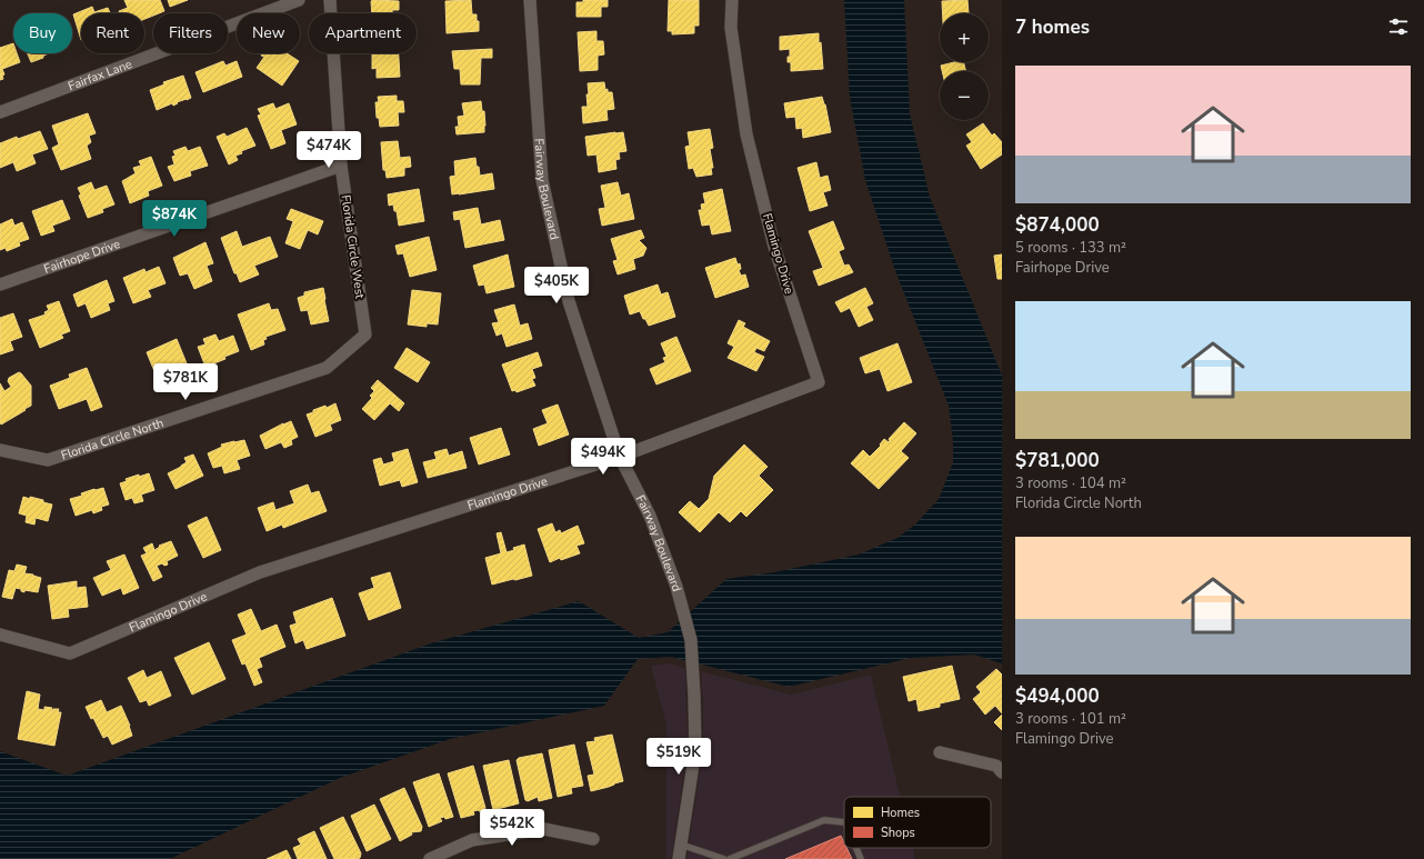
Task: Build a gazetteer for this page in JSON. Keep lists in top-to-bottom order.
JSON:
{
  "streets": {
    "street": [
      "Fairfax Lane",
      "Fairway Boulevard",
      "Florida Circle West",
      "Flamingo Drive",
      "Fairhope Drive",
      "Florida Circle North"
    ]
  },
  "crossings": [
    ["Fairway Boulevard", "Flamingo Drive"],
    ["Florida Circle West", "Fairhope Drive"],
    ["Florida Circle West", "Florida Circle North"]
  ],
  "legend": ["Homes", "Shops"],
  "page": {
    "heading": "7 homes",
    "map_buttons": ["+", "−"],
    "chip": [
      "Buy",
      "Rent",
      "Filters",
      "New",
      "Apartment"
    ],
    "list": [
      {
        "name": "$874,000",
        "note": "5 rooms · 133 m² · Fairhope Drive"
      },
      {
        "name": "$781,000",
        "note": "3 rooms · 104 m² · Florida Circle North"
      },
      {
        "name": "$494,000",
        "note": "3 rooms · 101 m² · Flamingo Drive"
      }
    ],
    "price": [
      "$474K",
      "$874K",
      "$405K",
      "$781K",
      "$494K",
      "$519K",
      "$542K"
    ]
  }
}
